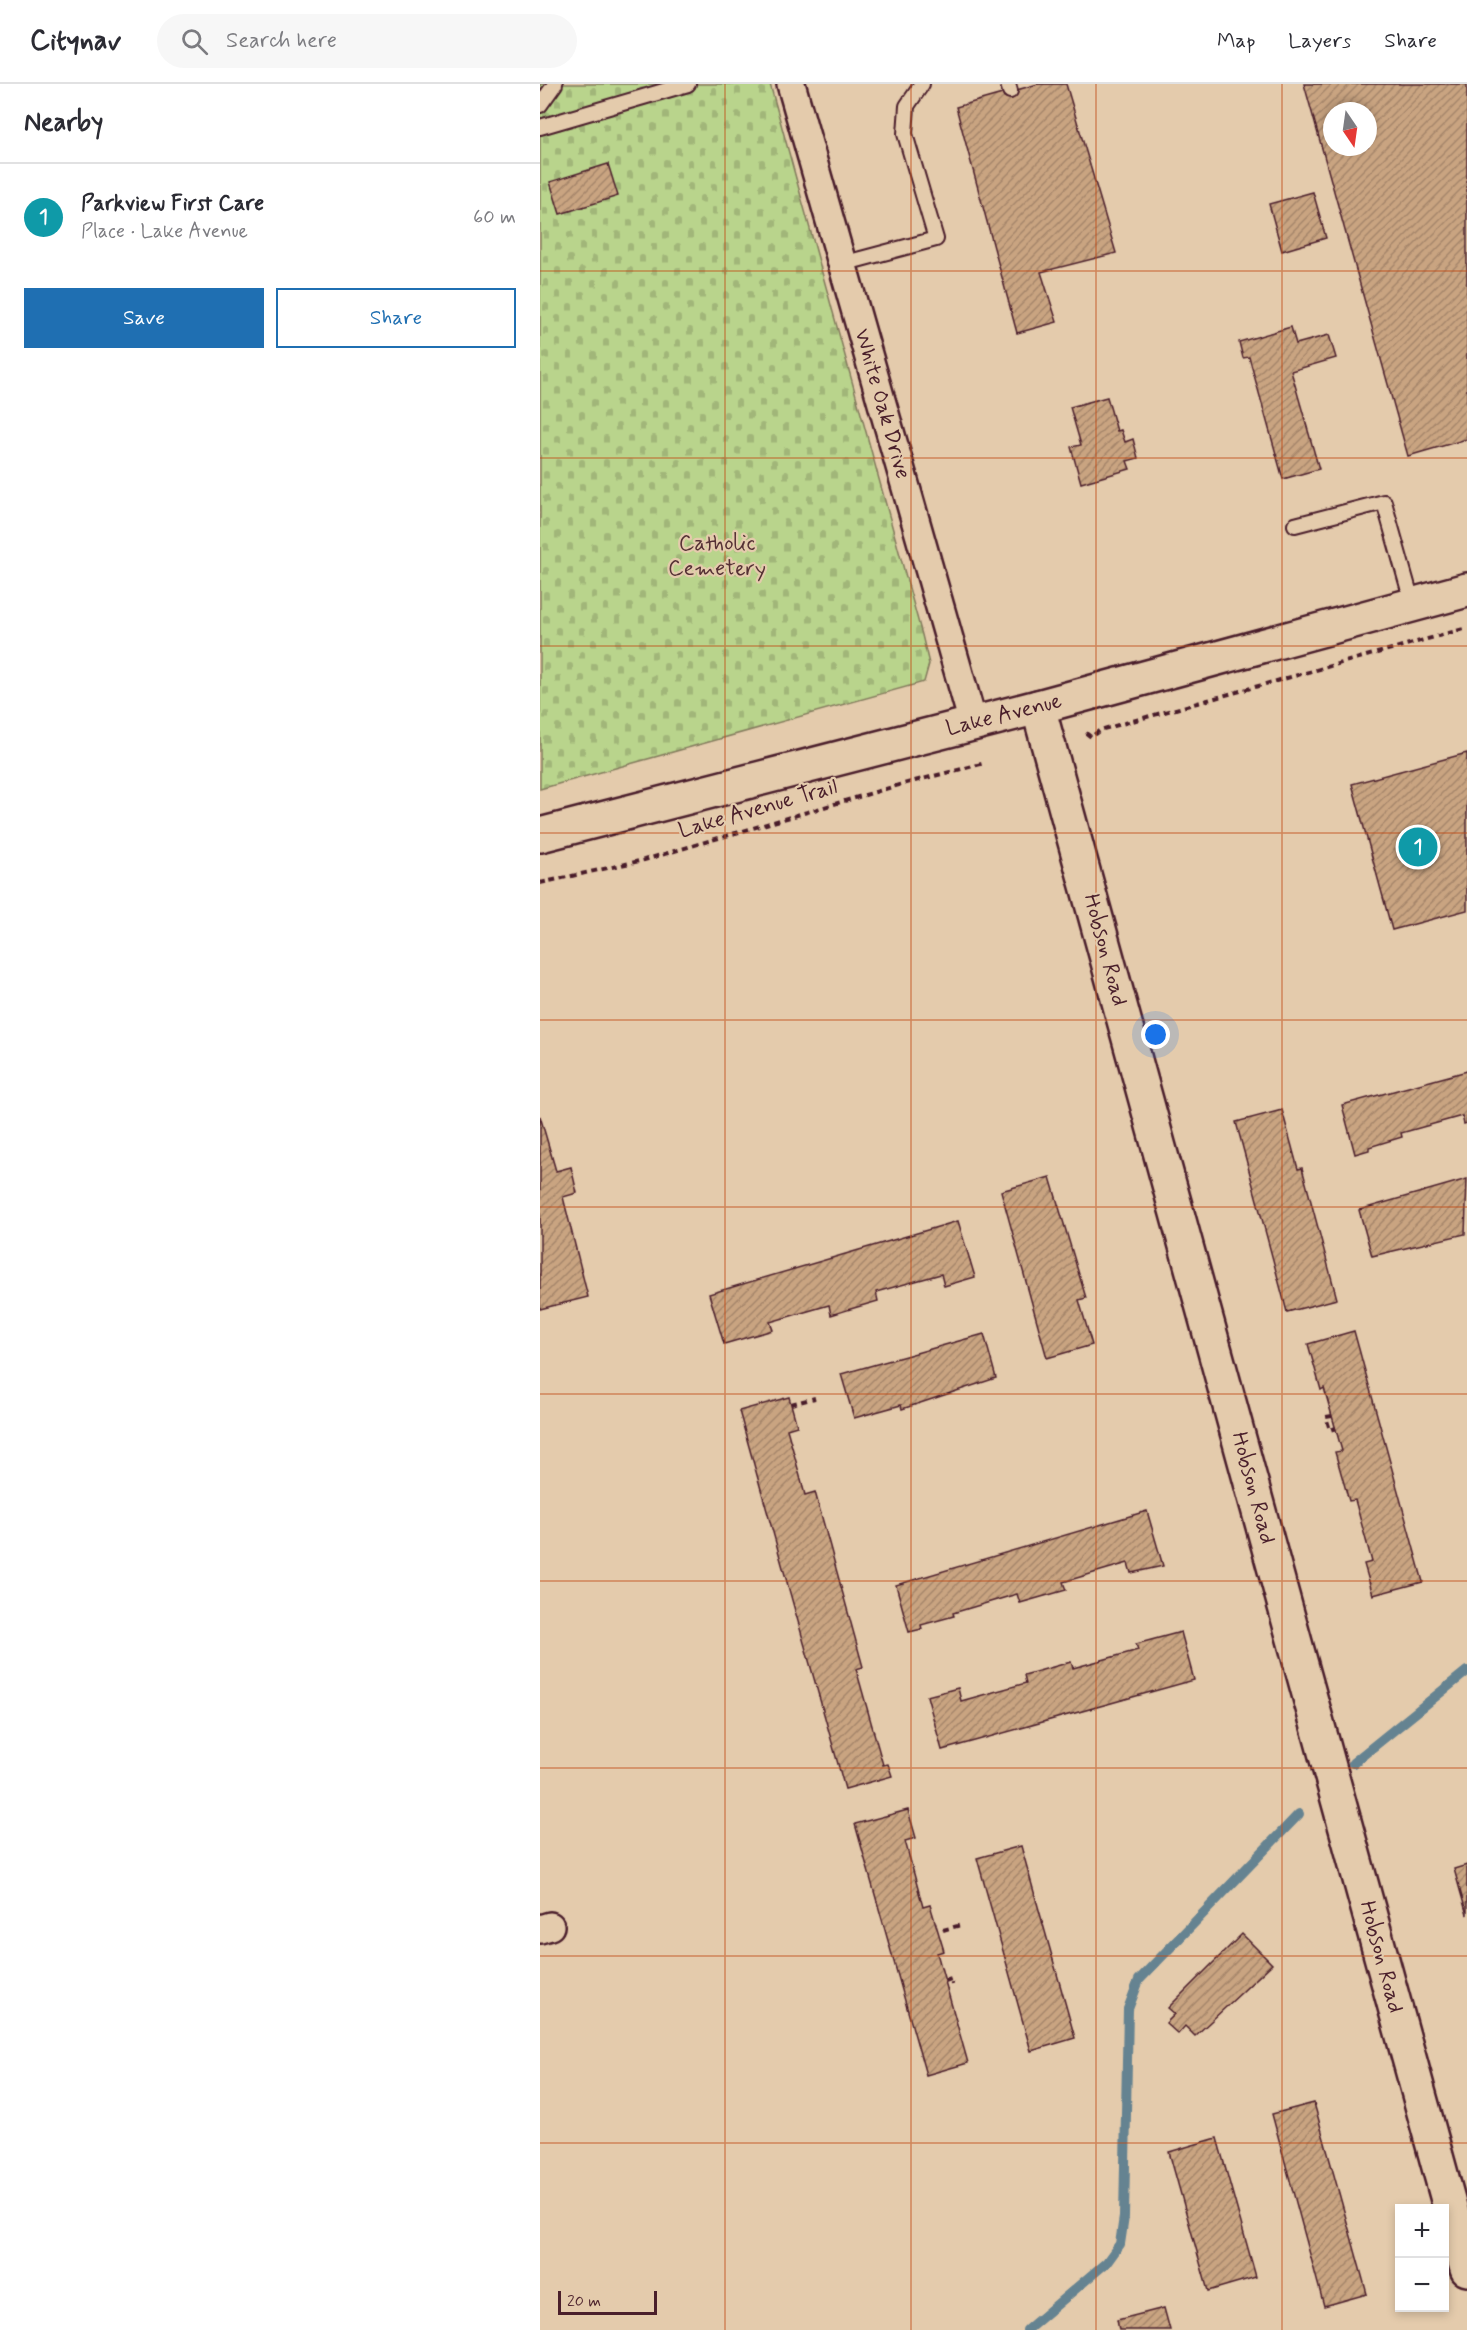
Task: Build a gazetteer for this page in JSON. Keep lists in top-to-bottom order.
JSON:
{
  "streets": {
    "street": ["White Oak Drive", "Lake Avenue", "Hobson Road"],
    "path": ["Lake Avenue Trail"]
  },
  "crossings": [
    ["White Oak Drive", "Lake Avenue"],
    ["Lake Avenue", "Hobson Road"]
  ],
  "parks": ["Catholic Cemetery"],
  "scale_bar": "20 m",
  "north": "bottom",
  "page": {
    "header": "Citynav",
    "search": "Search here",
    "nav": ["Map", "Layers", "Share"],
    "heading": "Nearby",
    "list": [
      {
        "mark": "1",
        "name": "Parkview First Care",
        "note": "Place · Lake Avenue",
        "value": "60 m"
      }
    ],
    "buttons": ["Save", "Share"],
    "pins": "1",
    "map_buttons": ["+", "−"],
    "scale": "20 m"
  }
}
